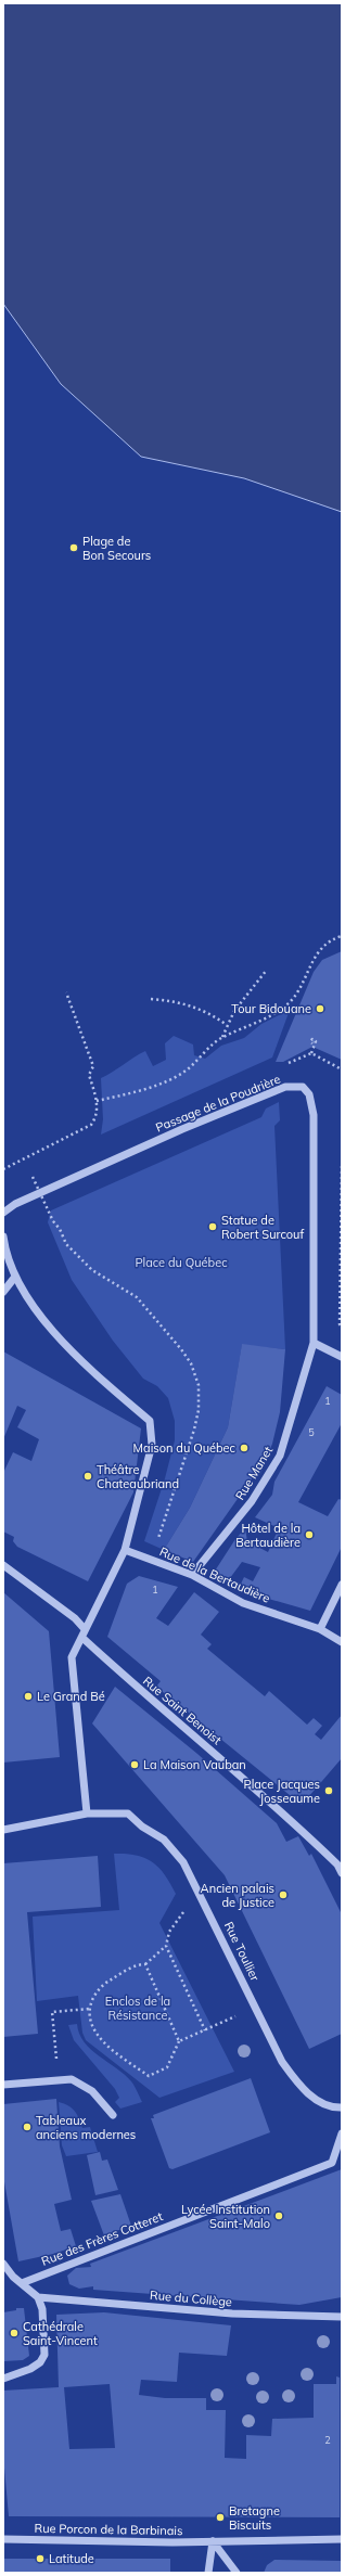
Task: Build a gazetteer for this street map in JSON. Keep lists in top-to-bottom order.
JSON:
{
  "streets": {
    "street": [
      "Passage de la Poudrière",
      "Rue Manet",
      "Rue de la Bertaudière",
      "Rue Saint Benoist",
      "Rue Toullier",
      "Rue des Frères Cotteret",
      "Rue du Collège",
      "Rue Porcon de la Barbinais"
    ]
  },
  "crossings": [
    ["Passage de la Poudrière", "Rue Manet"],
    ["Rue Manet", "Rue de la Bertaudière"]
  ],
  "parks": ["Place du Québec", "Enclos de la Résistance"],
  "places": [
    "Plage de Bon Secours",
    "Tour Bidouane",
    "Statue de Robert Surcouf",
    "Maison du Québec",
    "Théâtre Chateaubriand",
    "Hôtel de la Bertaudière",
    "Le Grand Bé",
    "La Maison Vauban",
    "Place Jacques Josseaume",
    "Ancien palais de Justice",
    "Tableaux anciens modernes",
    "Lycée Institution Saint-Malo",
    "Cathédrale Saint-Vincent",
    "Bretagne Biscuits",
    "Latitude"
  ],
  "house_numbers": [
    "1",
    "5",
    "1",
    "2"
  ]
}
